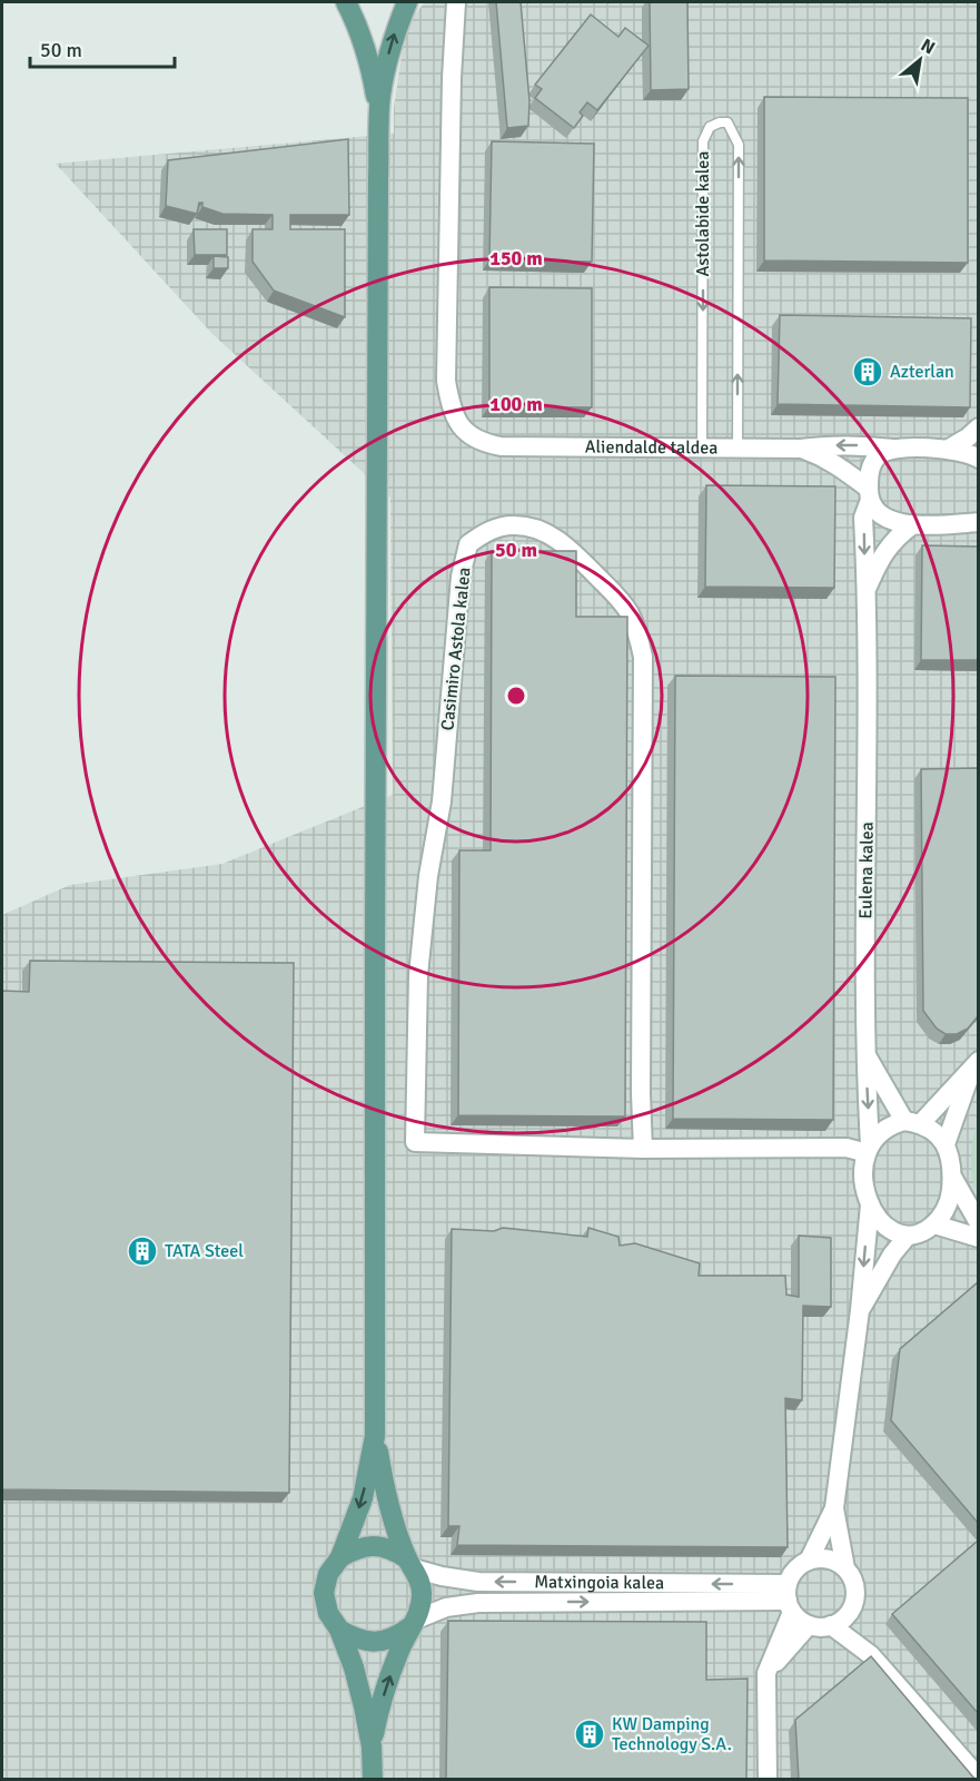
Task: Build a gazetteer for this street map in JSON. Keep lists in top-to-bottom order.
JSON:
{
  "streets": {
    "street": [
      "Aliendalde taldea",
      "Casimiro Astola kalea",
      "Eulena kalea",
      "Matxingoia kalea"
    ],
    "lane": ["Astolabide kalea"]
  },
  "crossings": [
    ["Astolabide kalea", "Aliendalde taldea"],
    ["Casimiro Astola kalea", "Eulena kalea"]
  ],
  "places": {
    "building": ["Azterlan", "TATA Steel", "KW Damping Technology S.A."]
  },
  "scale_bar": "50 m",
  "north": "top right",
  "rings": ["150 m", "100 m", "50 m"]
}
